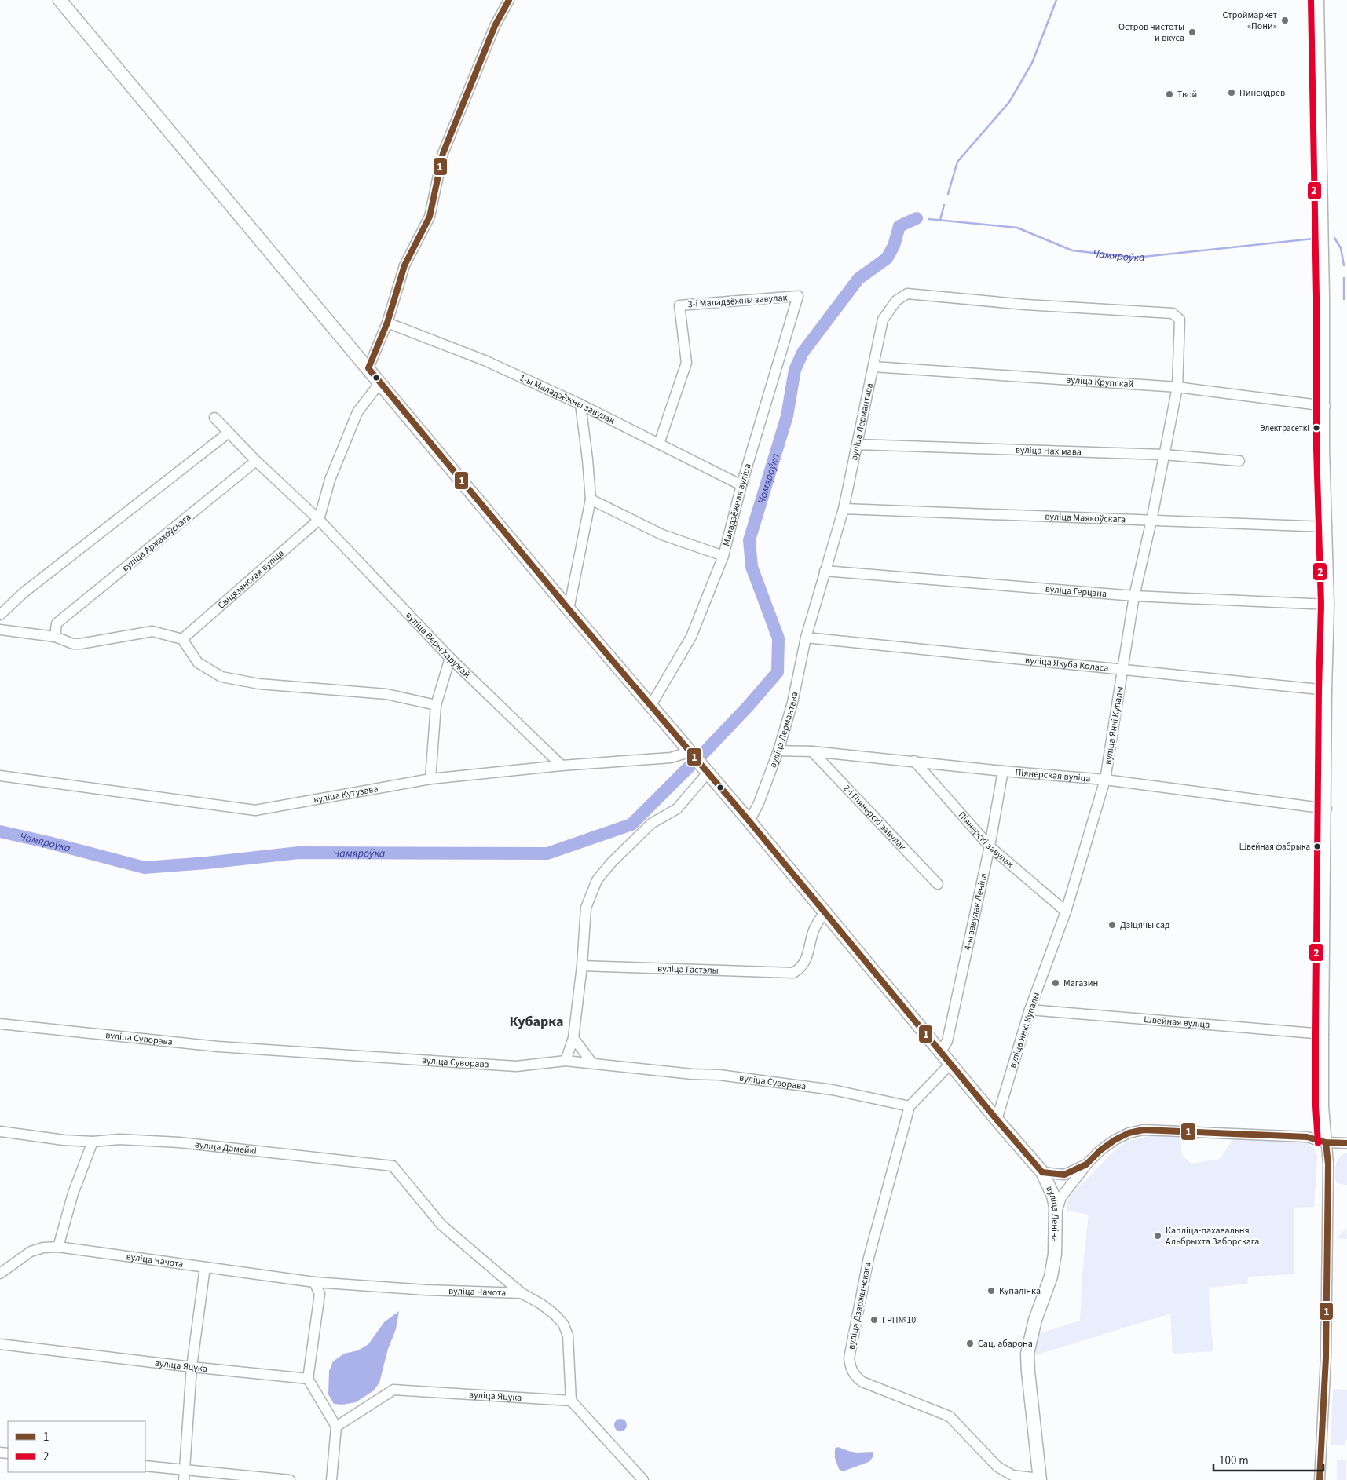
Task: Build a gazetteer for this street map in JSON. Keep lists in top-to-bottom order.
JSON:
{
  "streets": {
    "main road": ["вуліца Леніна"],
    "street": [
      "3-і Маладзёжны завулак",
      "вуліца Крупскай",
      "1-ы Маладзёжны завулак",
      "вуліца Лермантава",
      "вуліца Нахімава",
      "Маладзёжная вуліца",
      "вуліца Маякоўскага",
      "вуліца Аржахоўскага",
      "Свіцязянская вуліца",
      "вуліца Герцэна",
      "вуліца Веры Харужай",
      "вуліца Якуба Коласа",
      "вуліца Янкі Купалы",
      "Піянерская вуліца",
      "вуліца Кутузава",
      "2-і Піянерскі завулак",
      "Піянерскі завулак",
      "4-ы завулак Леніна",
      "вуліца Гастэлы",
      "Швейная вуліца",
      "вуліца Суворава",
      "вуліца Дамейкі",
      "вуліца Чачота",
      "вуліца Дзяржынскага",
      "вуліца Яцука"
    ]
  },
  "crossings": [
    ["3-і Маладзёжны завулак", "1-ы Маладзёжны завулак"],
    ["3-і Маладзёжны завулак", "Маладзёжная вуліца"],
    ["вуліца Крупскай", "вуліца Лермантава"],
    ["вуліца Крупскай", "вуліца Янкі Купалы"],
    ["1-ы Маладзёжны завулак", "Маладзёжная вуліца"],
    ["вуліца Лермантава", "вуліца Нахімава"],
    ["вуліца Лермантава", "вуліца Маякоўскага"],
    ["вуліца Лермантава", "вуліца Герцэна"],
    ["вуліца Лермантава", "вуліца Якуба Коласа"],
    ["вуліца Лермантава", "вуліца Янкі Купалы"],
    ["вуліца Лермантава", "Піянерская вуліца"],
    ["вуліца Лермантава", "вуліца Леніна"],
    ["вуліца Нахімава", "вуліца Янкі Купалы"],
    ["Маладзёжная вуліца", "вуліца Леніна"],
    ["вуліца Маякоўскага", "вуліца Янкі Купалы"],
    ["вуліца Аржахоўскага", "вуліца Веры Харужай"],
    ["Свіцязянская вуліца", "вуліца Веры Харужай"],
    ["вуліца Герцэна", "вуліца Янкі Купалы"],
    ["вуліца Веры Харужай", "вуліца Кутузава"],
    ["вуліца Якуба Коласа", "вуліца Янкі Купалы"],
    ["вуліца Янкі Купалы", "Піянерская вуліца"],
    ["вуліца Янкі Купалы", "Піянерскі завулак"],
    ["вуліца Янкі Купалы", "Швейная вуліца"],
    ["вуліца Янкі Купалы", "вуліца Леніна"],
    ["Піянерская вуліца", "2-і Піянерскі завулак"],
    ["Піянерская вуліца", "Піянерскі завулак"],
    ["Піянерская вуліца", "4-ы завулак Леніна"],
    ["вуліца Кутузава", "вуліца Леніна"],
    ["Піянерскі завулак", "4-ы завулак Леніна"],
    ["4-ы завулак Леніна", "вуліца Леніна"],
    ["вуліца Гастэлы", "вуліца Леніна"],
    ["вуліца Суворава", "вуліца Дзяржынскага"],
    ["вуліца Дамейкі", "вуліца Чачота"],
    ["вуліца Дамейкі", "вуліца Яцука"],
    ["вуліца Леніна", "вуліца Дзяржынскага"]
  ],
  "districts": ["Кубарка"],
  "water": ["Чамяроўка"],
  "places": [
    "Строймаркет «Пони»",
    "Остров чистоты и вкуса",
    "Пинскдрев",
    "Твой",
    "Электрасеткі",
    "Швейная фабрыка",
    "Дзіцячы сад",
    "Магазин",
    "Капліца-пахавальня Альбрыхта Заборскага",
    "Купалінка",
    "ГРП№10",
    "Сац. абарона"
  ],
  "lines": ["transit line 1", "transit line 2"],
  "legend": ["1", "2"],
  "scale_bar": "100 m"
}
